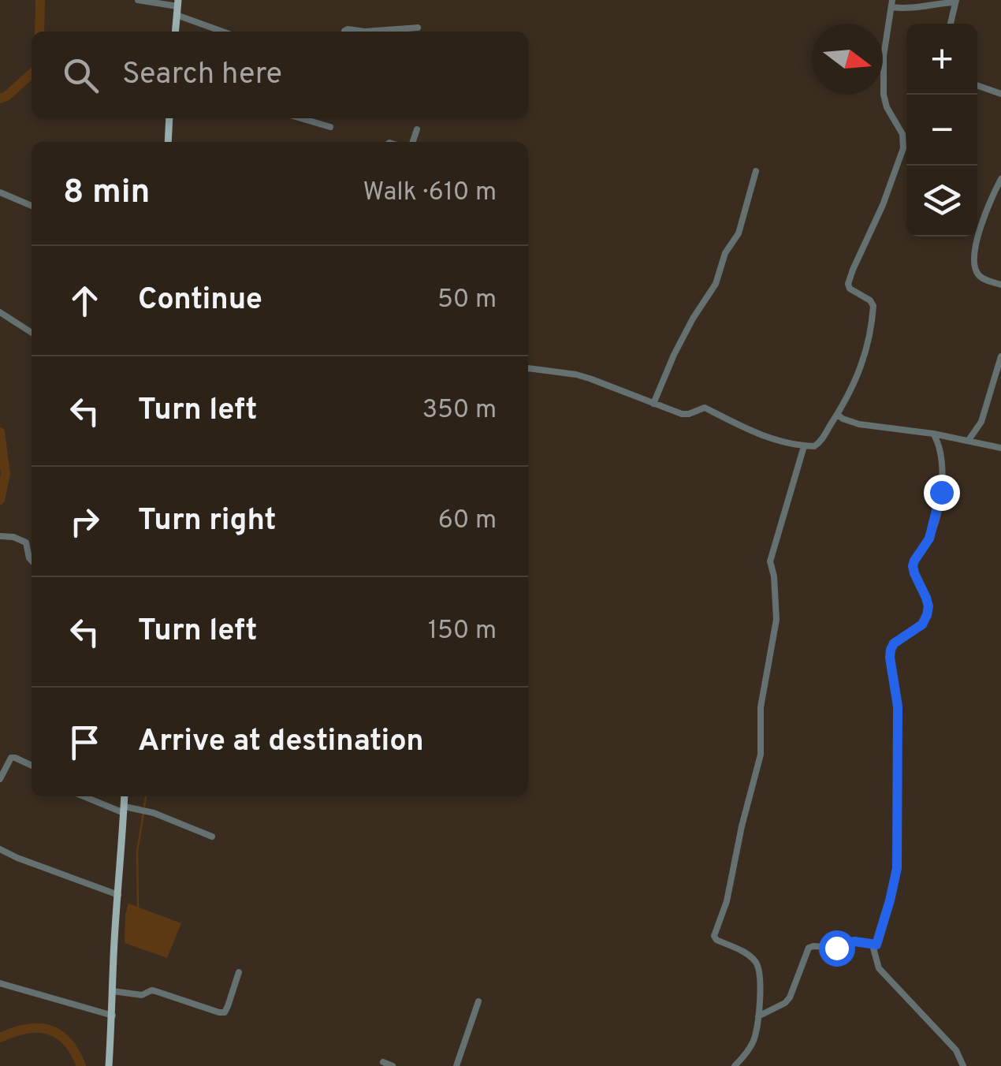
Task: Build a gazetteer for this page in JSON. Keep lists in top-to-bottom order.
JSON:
{
  "north": "right",
  "page": {
    "map_buttons": ["+", "−"],
    "search": "Search here",
    "heading": ["8 min", "Walk · 610 m"],
    "list": [
      ["Continue", "50 m"],
      ["Turn left", "350 m"],
      ["Turn right", "60 m"],
      ["Turn left", "150 m"],
      "Arrive at destination"
    ]
  }
}
